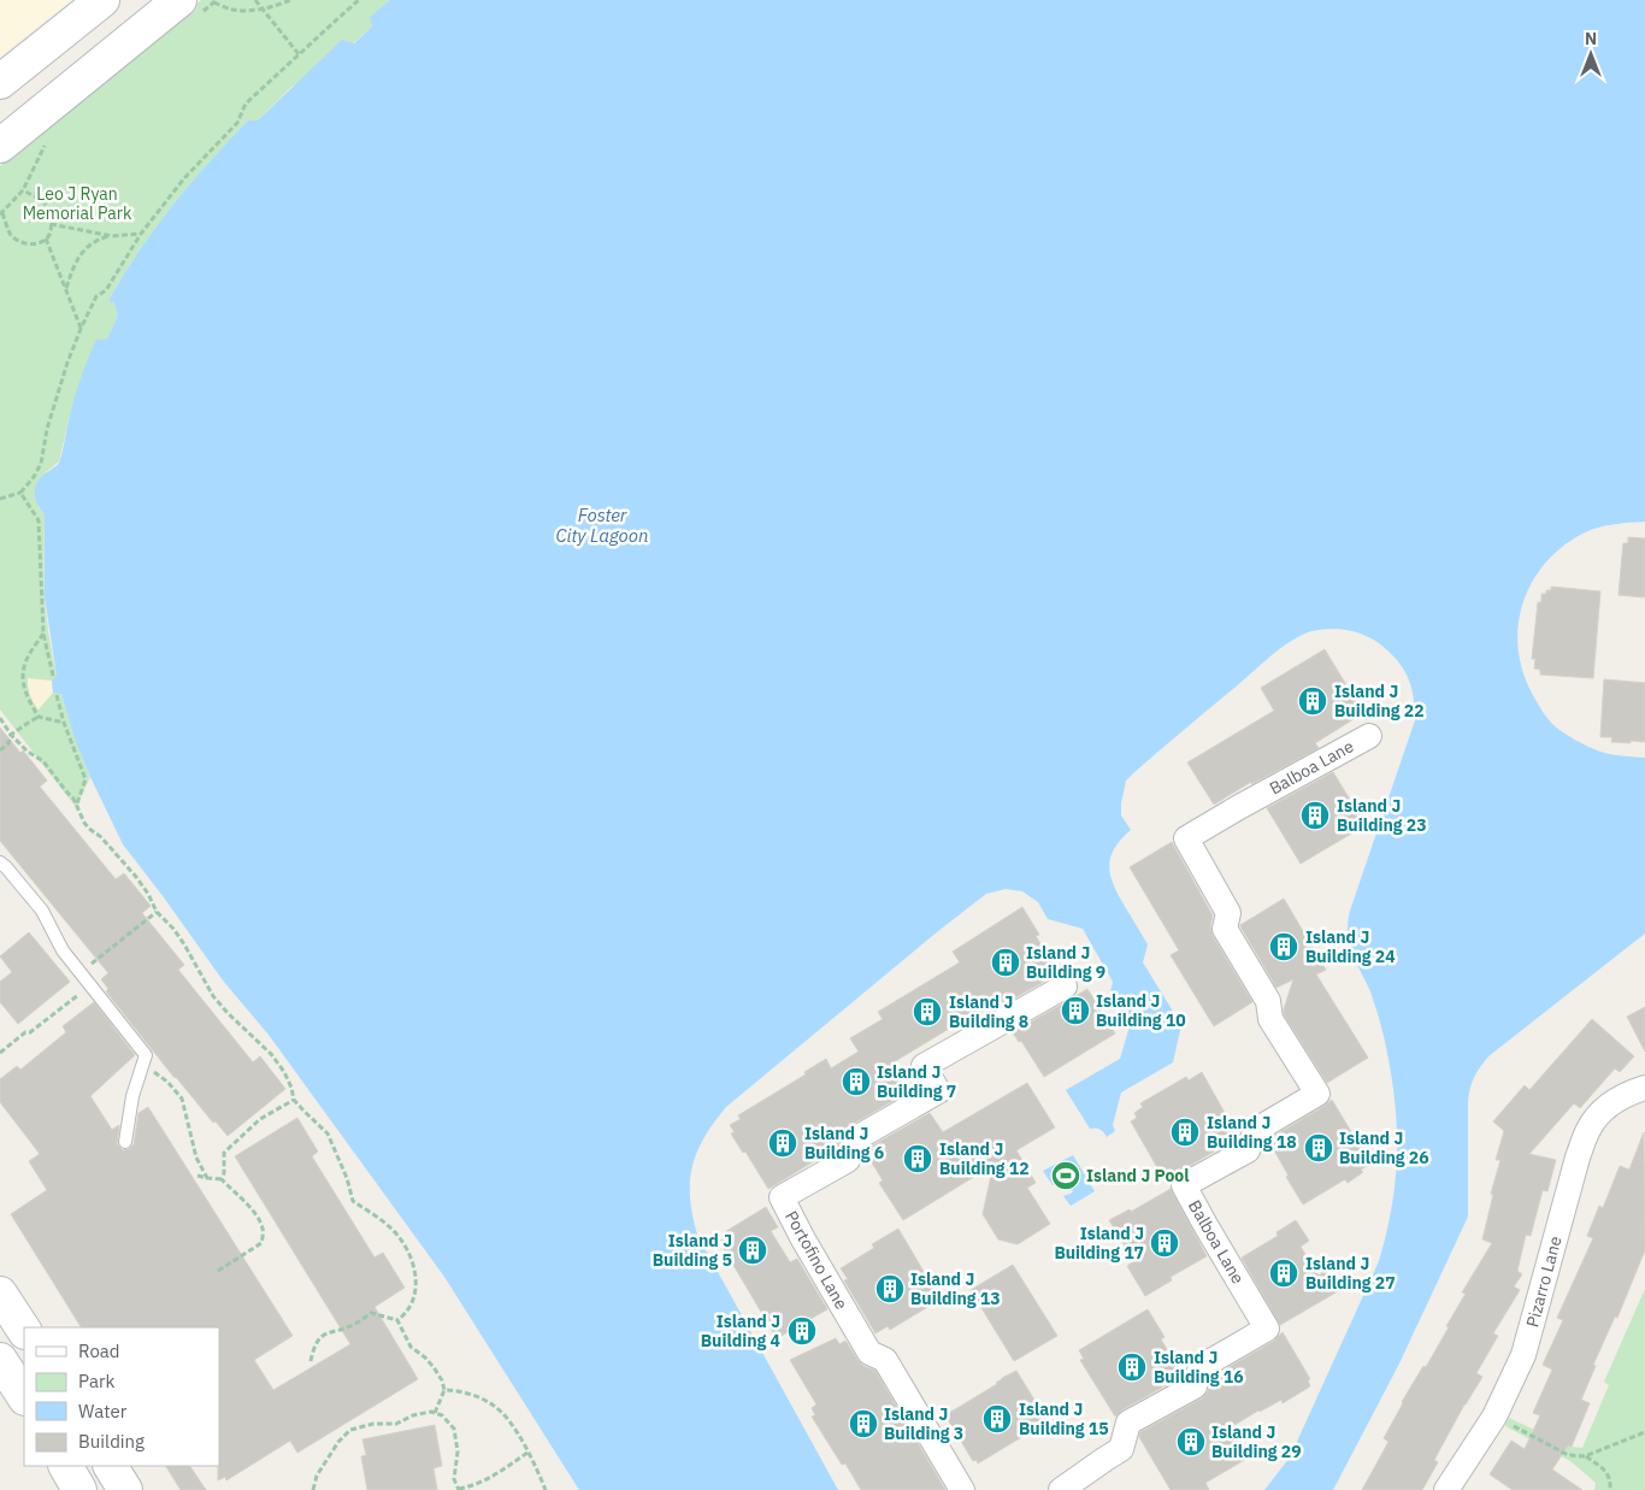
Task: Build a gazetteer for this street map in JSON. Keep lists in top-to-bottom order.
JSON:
{
  "streets": {
    "street": ["Balboa Lane", "Portofino Lane", "Pizarro Lane"]
  },
  "water": ["Foster City Lagoon"],
  "parks": ["Leo J Ryan Memorial Park"],
  "places": {
    "building": [
      "Island J Building 22",
      "Island J Building 23",
      "Island J Building 24",
      "Island J Building 9",
      "Island J Building 10",
      "Island J Building 8",
      "Island J Building 7",
      "Island J Building 18",
      "Island J Building 6",
      "Island J Building 26",
      "Island J Building 12",
      "Island J Building 17",
      "Island J Building 5",
      "Island J Building 27",
      "Island J Building 13",
      "Island J Building 4",
      "Island J Building 16",
      "Island J Building 15",
      "Island J Building 3",
      "Island J Building 29"
    ],
    "sports": ["Island J Pool"]
  },
  "legend": [
    "Road",
    "Park",
    "Water",
    "Building"
  ],
  "north": "top"
}
